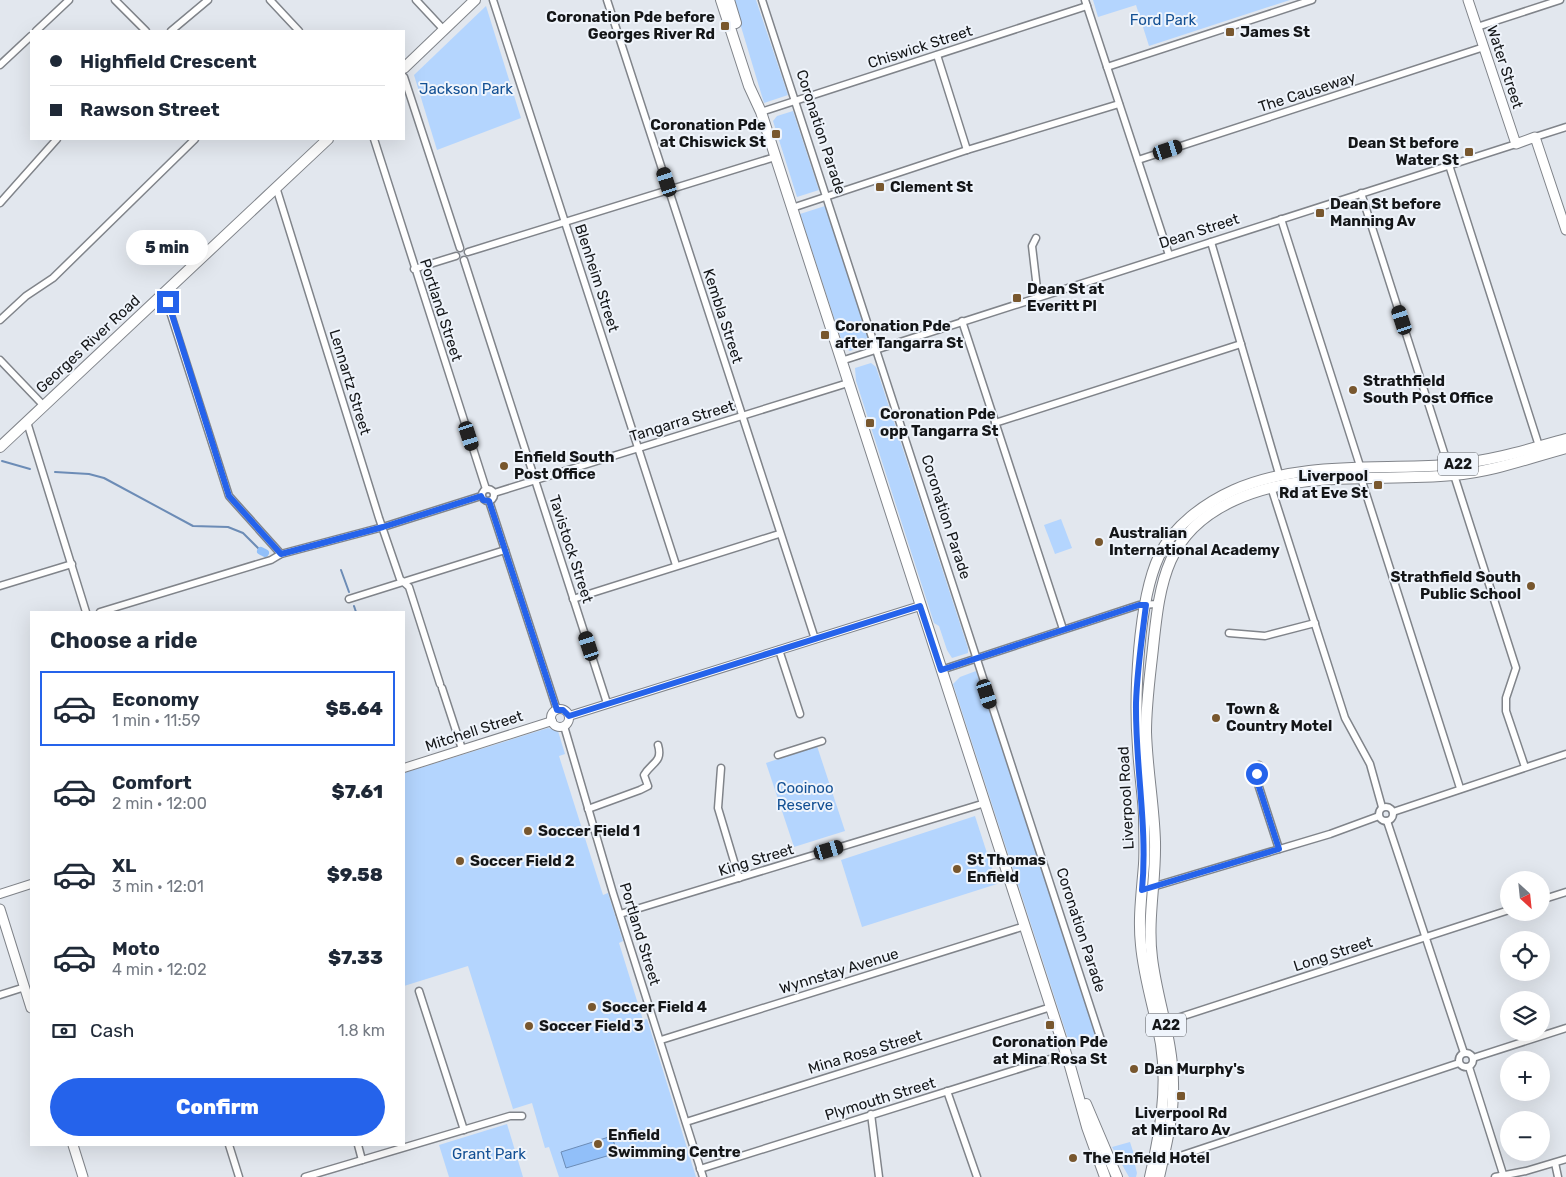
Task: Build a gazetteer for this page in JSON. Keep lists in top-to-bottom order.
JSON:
{
  "streets": {
    "main road": [
      "Water Street",
      "Dean Street",
      "Georges River Road",
      "A22",
      "Liverpool Road"
    ],
    "street": [
      "Chiswick Street",
      "The Causeway",
      "Coronation Parade",
      "Blenheim Street",
      "Portland Street",
      "Kembla Street",
      "Lennartz Street",
      "Tangarra Street",
      "Tavistock Street",
      "Mitchell Street",
      "King Street",
      "Long Street",
      "Wynnstay Avenue",
      "Mina Rosa Street",
      "Plymouth Street"
    ]
  },
  "crossings": [
    ["Chiswick Street", "Coronation Parade"],
    ["Water Street", "The Causeway"],
    ["Water Street", "Dean Street"],
    ["Coronation Parade", "Dean Street"],
    ["Blenheim Street", "Tangarra Street"],
    ["Portland Street", "Tangarra Street"],
    ["Portland Street", "Mitchell Street"],
    ["Portland Street", "King Street"],
    ["Portland Street", "Wynnstay Avenue"],
    ["Portland Street", "Mina Rosa Street"],
    ["Portland Street", "Plymouth Street"],
    ["Kembla Street", "Tangarra Street"],
    ["Georges River Road", "Lennartz Street"],
    ["Lennartz Street", "Mitchell Street"],
    ["Tangarra Street", "Tavistock Street"],
    ["Liverpool Road", "Long Street"]
  ],
  "parks": [
    "Ford Park",
    "Jackson Park",
    "Cooinoo Reserve",
    "Grant Park"
  ],
  "places": {
    "transit": [
      "Coronation Pde before Georges River Rd",
      "James St",
      "Coronation Pde at Chiswick St",
      "Dean St before Water St",
      "Clement St",
      "Dean St before Manning Av",
      "Dean St at Everitt Pl",
      "Coronation Pde after Tangarra St",
      "Coronation Pde opp Tangarra St",
      "Liverpool Rd at Eve St",
      "Coronation Pde at Mina Rosa St",
      "Liverpool Rd at Mintaro Av"
    ],
    "other": [
      "Strathfield South Post Office",
      "Enfield South Post Office",
      "Australian International Academy",
      "Strathfield South Public School",
      "Town & Country Motel",
      "Soccer Field 1",
      "Soccer Field 2",
      "St Thomas Enfield",
      "Soccer Field 4",
      "Soccer Field 3",
      "Dan Murphy's",
      "Enfield Swimming Centre",
      "The Enfield Hotel"
    ]
  },
  "north": "bottom right",
  "page": {
    "banner": ["Highfield Crescent", "Rawson Street"],
    "bubble": "5 min",
    "heading": "Choose a ride",
    "list": [
      {
        "name": "Economy",
        "note": "1 min · 11:59",
        "value": "$5.64"
      },
      {
        "name": "Comfort",
        "note": "2 min · 12:00",
        "value": "$7.61"
      },
      {
        "name": "XL",
        "note": "3 min · 12:01",
        "value": "$9.58"
      },
      {
        "name": "Moto",
        "note": "4 min · 12:02",
        "value": "$7.33"
      }
    ],
    "map_buttons": ["+", "−"],
    "pay": ["Cash", "1.8 km"],
    "buttons": "Confirm"
  }
}
